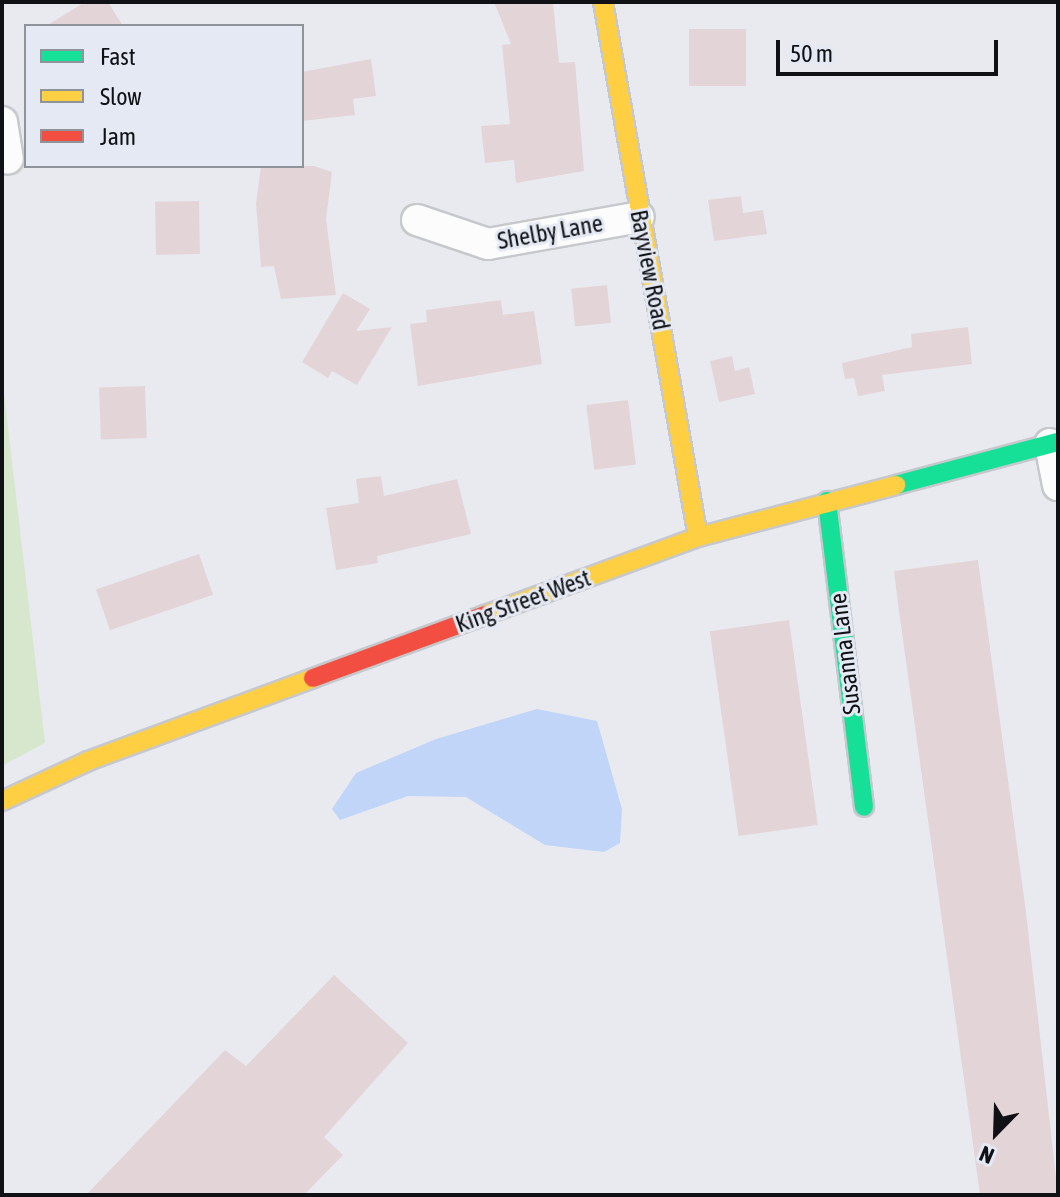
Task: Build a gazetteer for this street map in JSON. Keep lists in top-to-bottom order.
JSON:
{
  "streets": {
    "main road": ["Bayview Road", "King Street West", "Susanna Lane"],
    "street": ["Shelby Lane"]
  },
  "crossings": [
    ["Shelby Lane", "Bayview Road"],
    ["Bayview Road", "King Street West"],
    ["King Street West", "Susanna Lane"]
  ],
  "legend": ["Fast", "Slow", "Jam"],
  "scale_bar": "50 m",
  "north": "bottom left"
}
